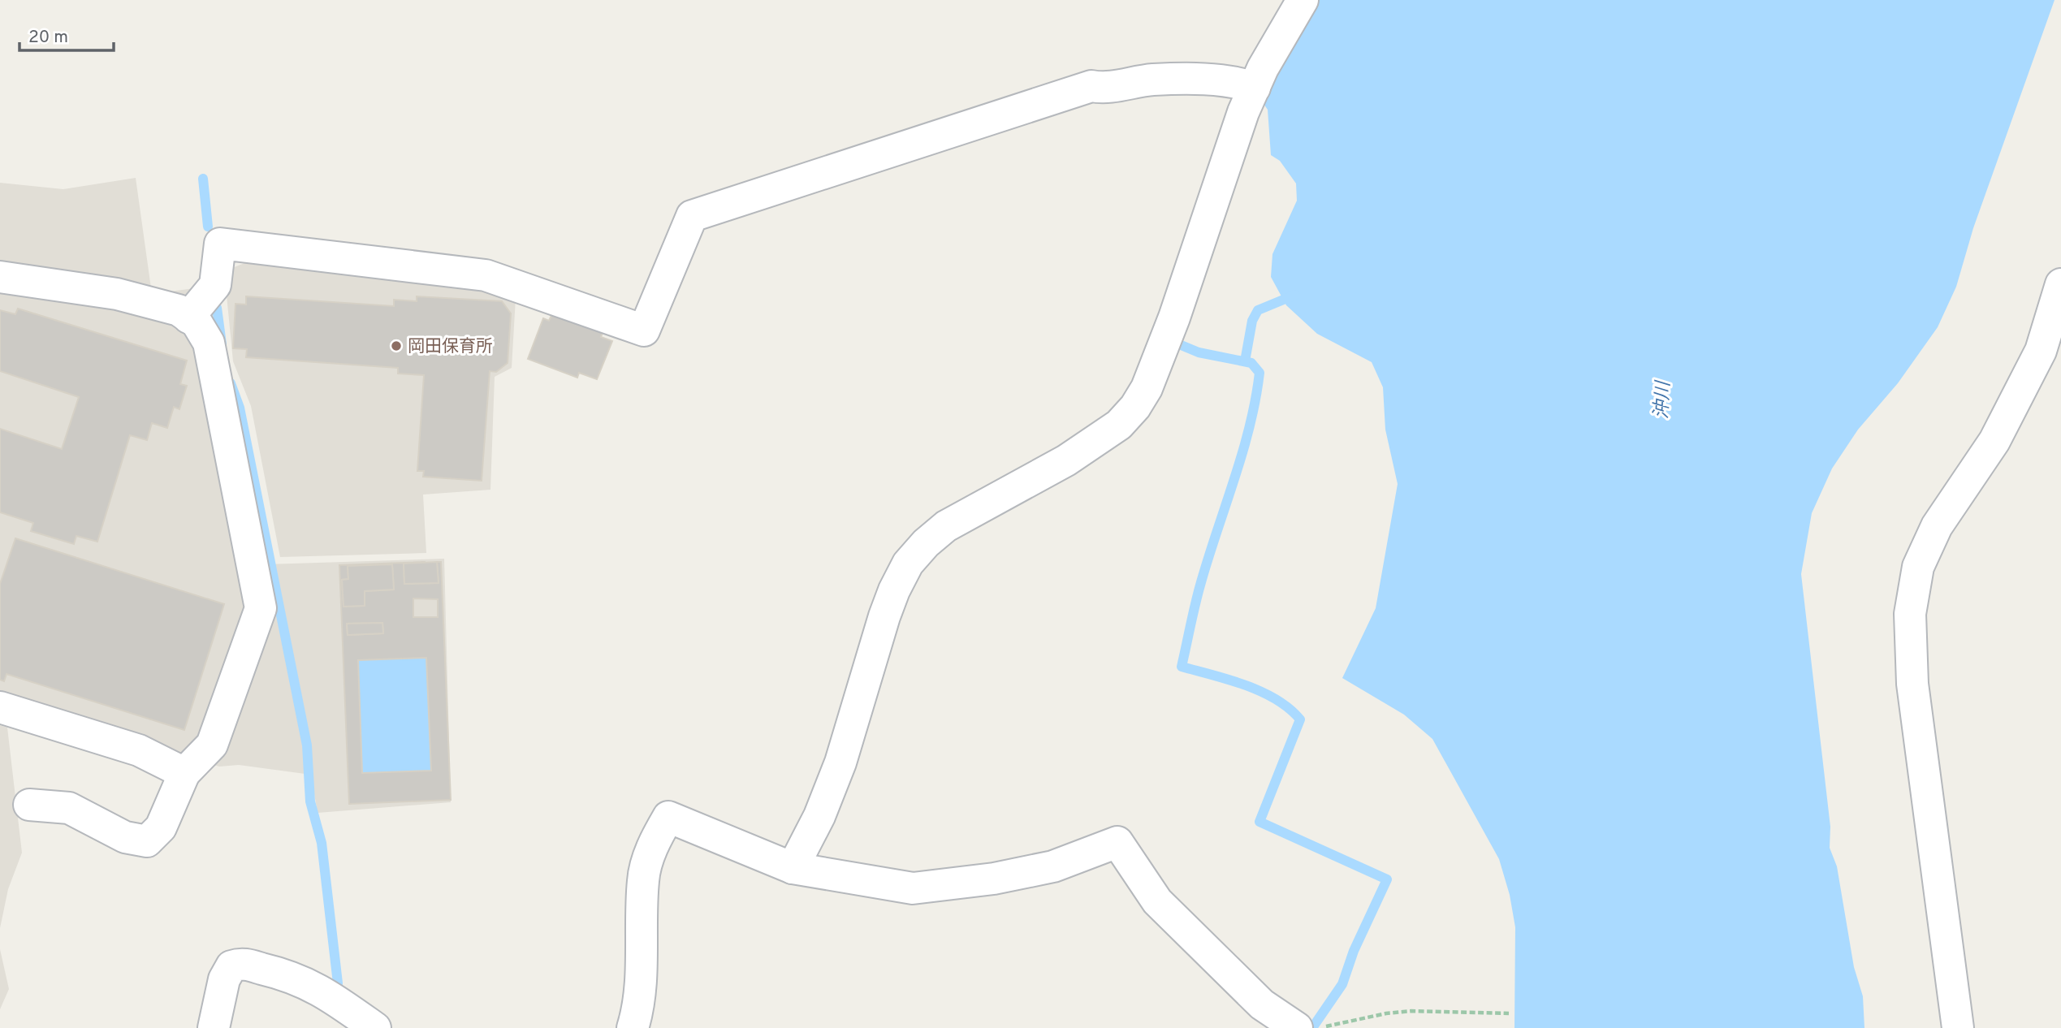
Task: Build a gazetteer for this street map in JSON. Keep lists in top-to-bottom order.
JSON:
{
  "water": ["沖川"],
  "places": ["岡田保育所"],
  "scale_bar": "20 m"
}
